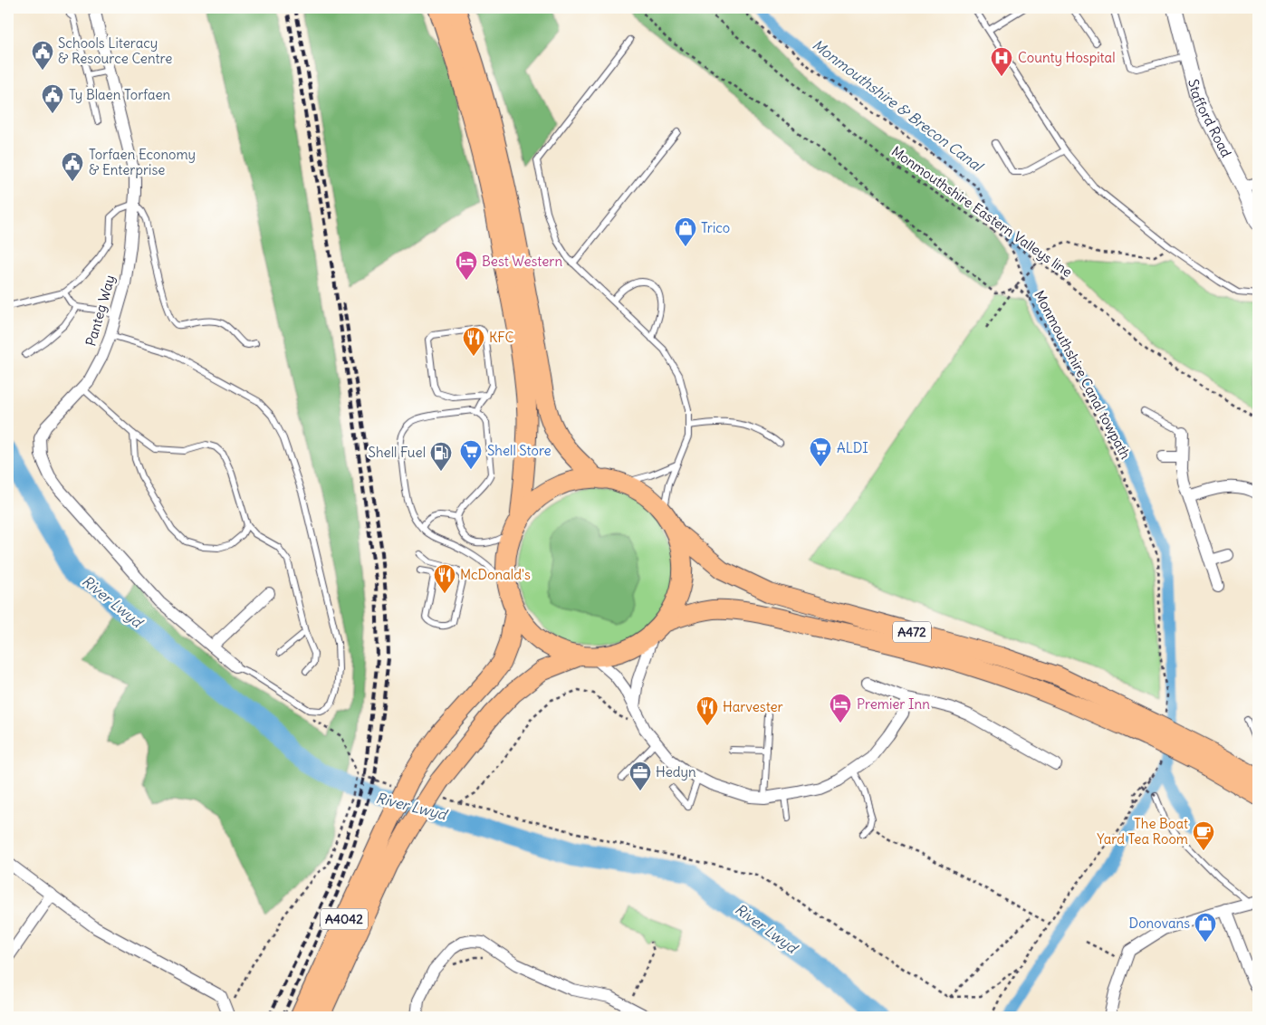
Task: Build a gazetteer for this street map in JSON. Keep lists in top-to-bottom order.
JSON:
{
  "streets": {
    "highway": ["A4042"],
    "main road": ["A472"],
    "street": ["Stafford Road", "Panteg Way"],
    "path": ["Monmouthshire Eastern Valleys line", "Monmouthshire Canal towpath"]
  },
  "crossings": [
    ["Monmouthshire Canal towpath", "A472"]
  ],
  "water": ["Monmouthshire & Brecon Canal", "River Lwyd"],
  "places": {
    "public building": ["Schools Literacy & Resource Centre", "Ty Blaen Torfaen", "Torfaen Economy & Enterprise"],
    "hospital": ["County Hospital"],
    "shop": ["Trico", "Donovans"],
    "hotel": ["Best Western", "Premier Inn"],
    "restaurant": ["KFC", "McDonald's", "Harvester"],
    "supermarket": ["ALDI", "Shell Store"],
    "fuel station": ["Shell Fuel"],
    "office": ["Hedyn"],
    "cafe": ["The Boat Yard Tea Room"]
  }
}
